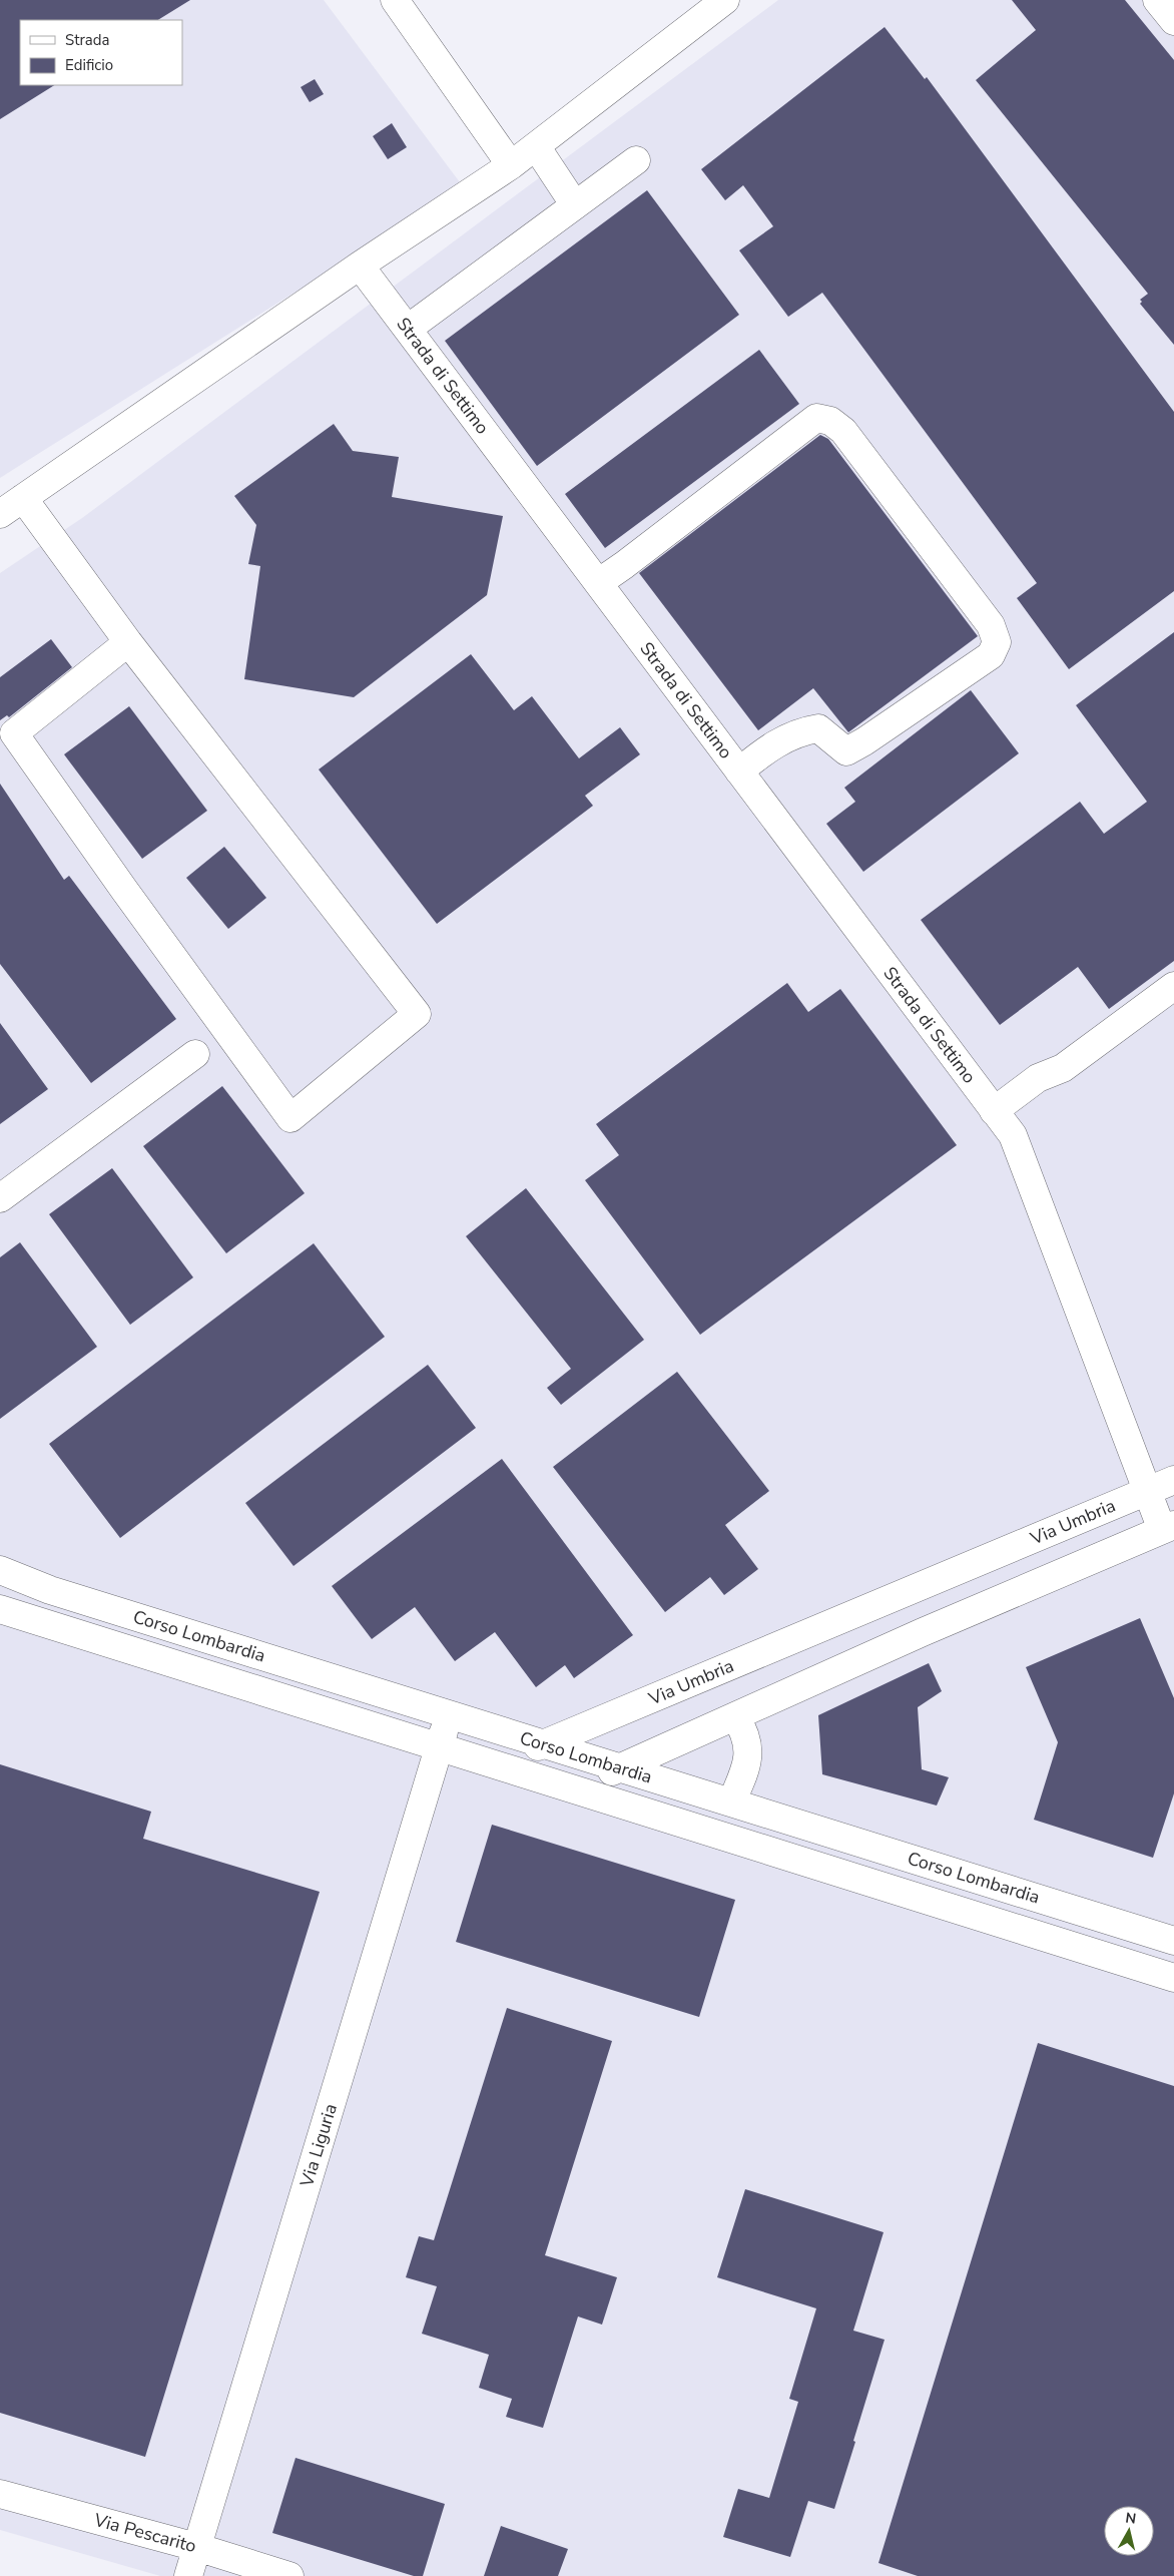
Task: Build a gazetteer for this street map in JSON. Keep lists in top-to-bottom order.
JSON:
{
  "streets": {
    "street": [
      "Strada di Settimo",
      "Via Umbria",
      "Corso Lombardia",
      "Via Liguria",
      "Via Pescarito"
    ]
  },
  "crossings": [
    ["Strada di Settimo", "Via Umbria"],
    ["Via Umbria", "Corso Lombardia"],
    ["Corso Lombardia", "Via Liguria"],
    ["Via Liguria", "Via Pescarito"]
  ],
  "legend": ["Strada", "Edificio"],
  "north": "top"
}
